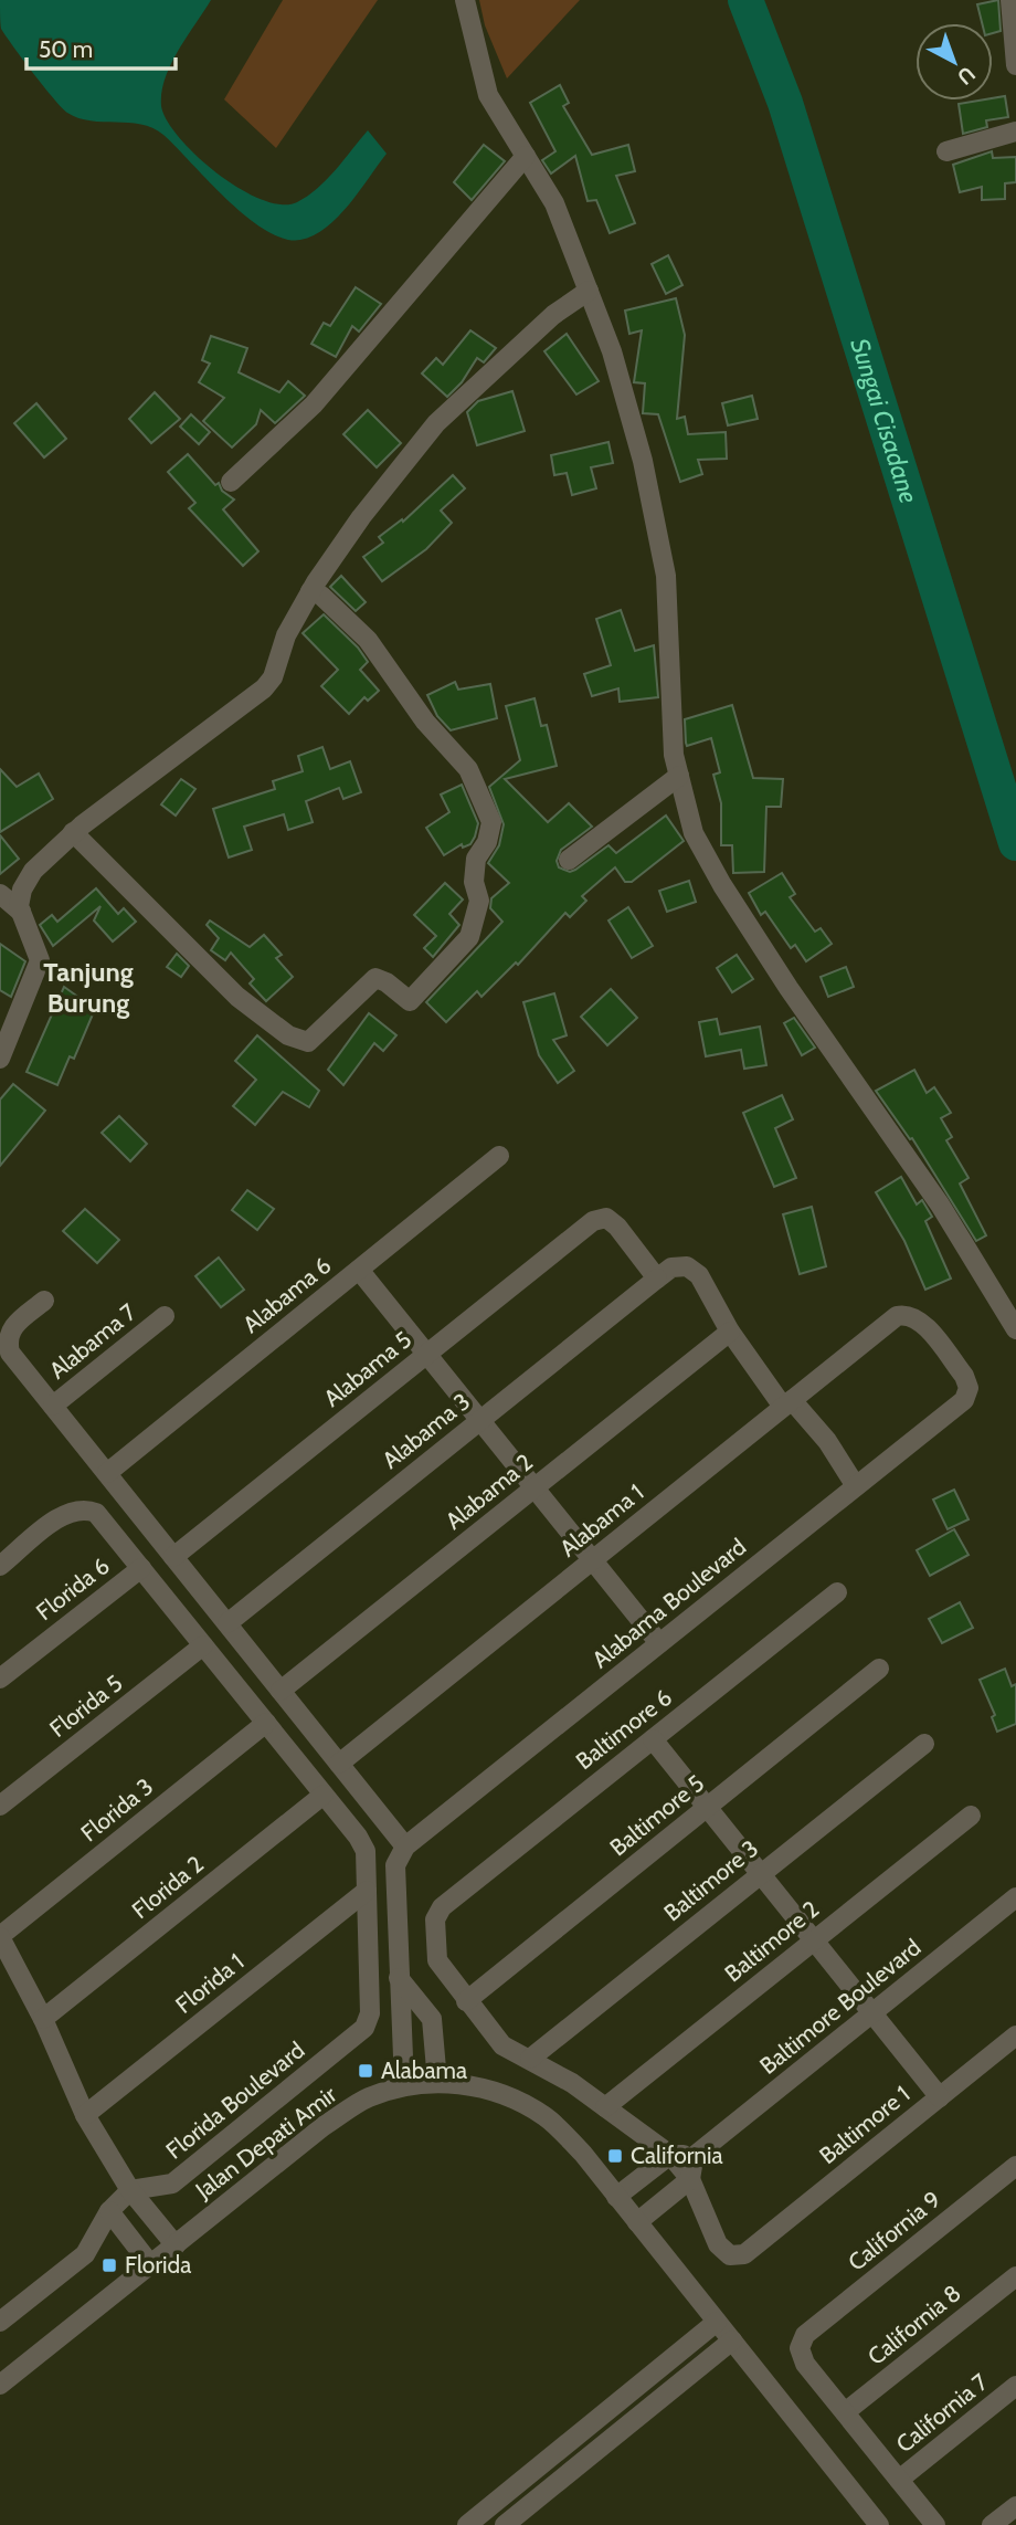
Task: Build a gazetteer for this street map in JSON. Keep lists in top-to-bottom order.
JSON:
{
  "streets": {
    "street": [
      "Alabama 6",
      "Alabama 7",
      "Alabama 5",
      "Alabama 3",
      "Alabama 2",
      "Alabama 1",
      "Florida 6",
      "Alabama Boulevard",
      "Florida 5",
      "Baltimore 6",
      "Florida 3",
      "Baltimore 5",
      "Baltimore 3",
      "Florida 2",
      "Baltimore 2",
      "Florida 1",
      "Baltimore Boulevard",
      "Florida Boulevard",
      "Baltimore 1",
      "Jalan Depati Amir",
      "California 9",
      "California 8",
      "California 7"
    ]
  },
  "crossings": [
    ["Alabama 5", "Alabama 3"],
    ["Alabama 1", "Alabama Boulevard"],
    ["Baltimore 6", "Baltimore 5"],
    ["Florida 1", "Florida Boulevard"],
    ["California 9", "California 8"]
  ],
  "districts": ["Tanjung Burung"],
  "water": ["Sungai Cisadane"],
  "places": {
    "transit": ["Alabama", "California", "Florida"]
  },
  "scale_bar": "50 m",
  "north": "bottom right"
}
